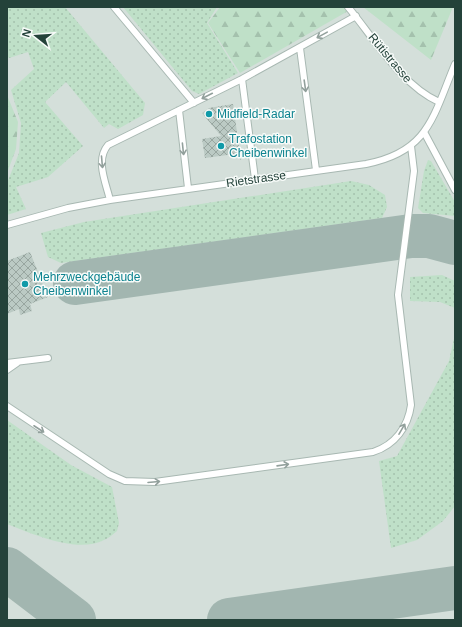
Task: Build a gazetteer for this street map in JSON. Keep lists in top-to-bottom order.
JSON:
{
  "streets": {
    "lane": ["Rütistrasse", "Rietstrasse"]
  },
  "crossings": [
    ["Rütistrasse", "Rietstrasse"]
  ],
  "places": ["Midfield-Radar", "Trafostation Cheibenwinkel", "Mehrzweckgebäude Cheibenwinkel"],
  "north": "left"
}
